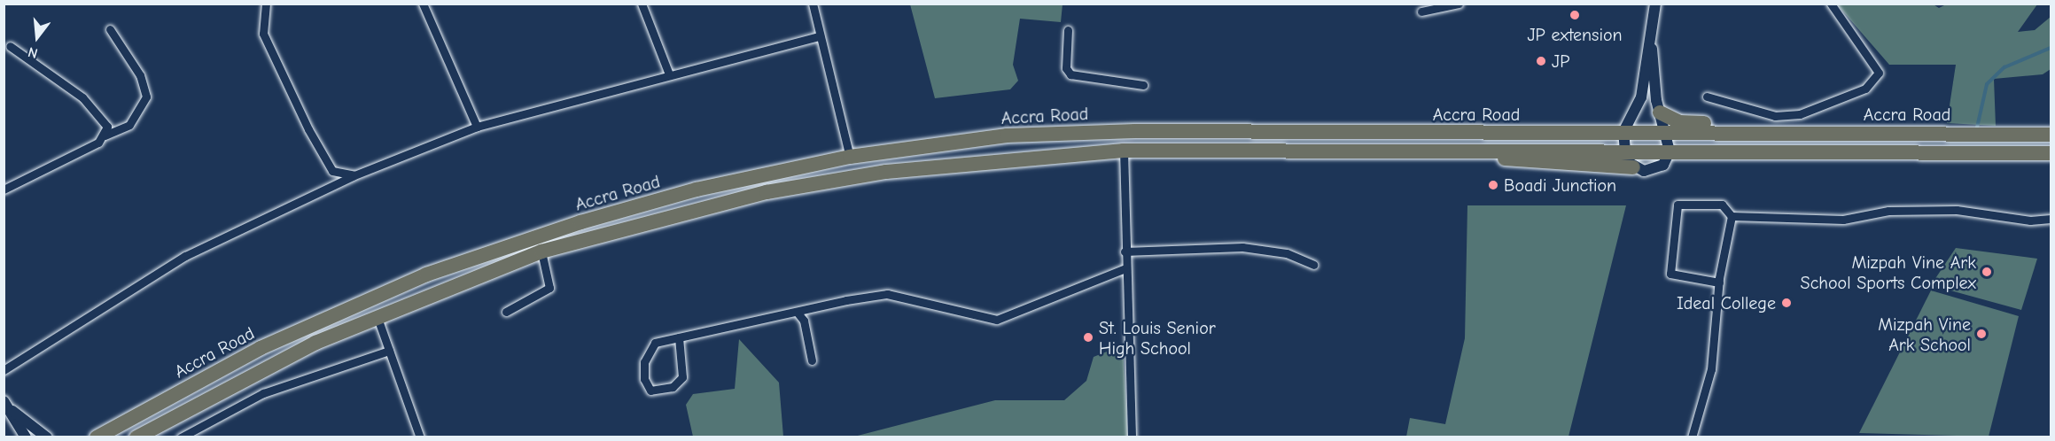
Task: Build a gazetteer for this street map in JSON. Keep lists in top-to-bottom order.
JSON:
{
  "streets": {
    "highway": ["Accra Road"]
  },
  "places": [
    "JP extension",
    "JP",
    "Boadi Junction",
    "Mizpah Vine Ark School Sports Complex",
    "Ideal College",
    "Mizpah Vine Ark School",
    "St. Louis Senior High School"
  ],
  "north": "bottom"
}
